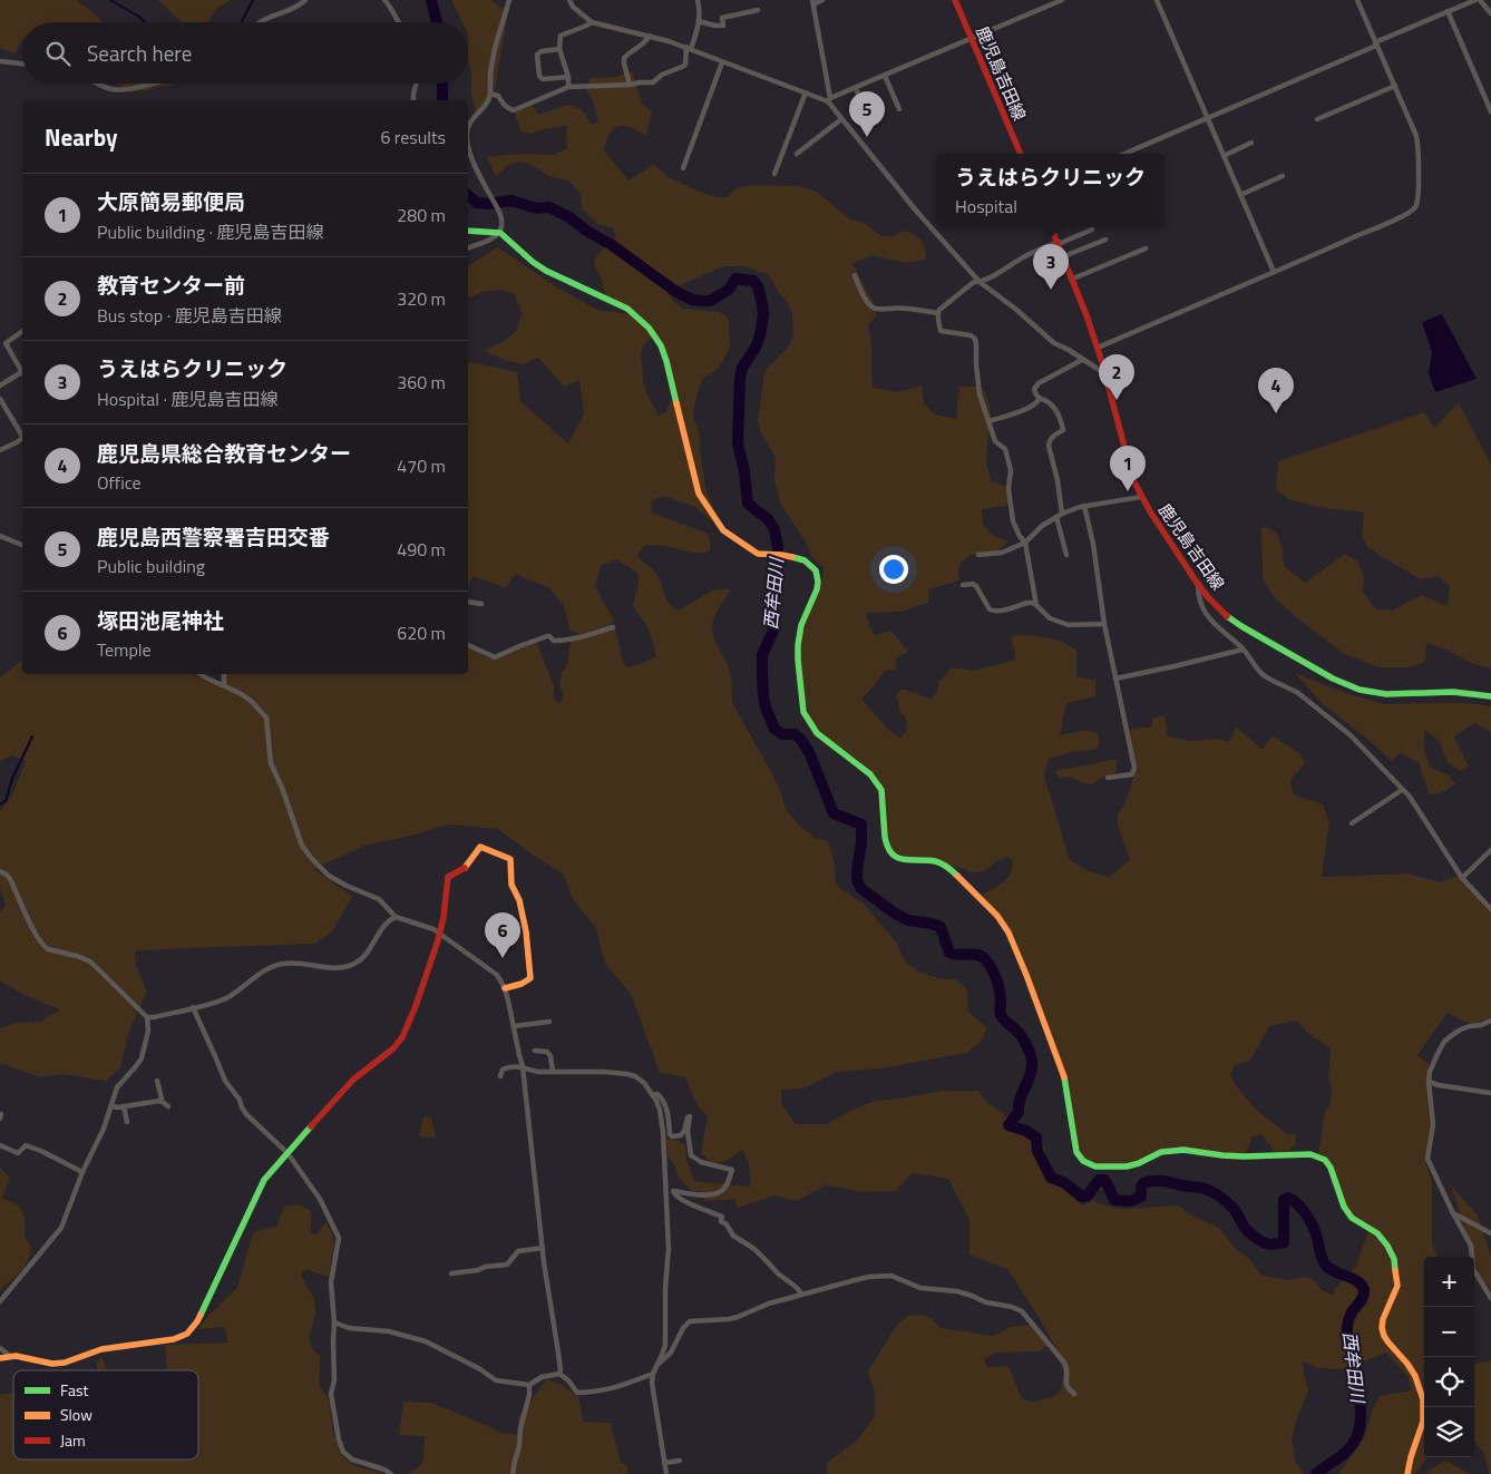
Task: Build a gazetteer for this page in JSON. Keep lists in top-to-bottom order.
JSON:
{
  "streets": {
    "street": ["鹿児島吉田線"]
  },
  "water": ["西牟田川"],
  "legend": ["Fast", "Slow", "Jam"],
  "page": {
    "search": "Search here",
    "pins": [
      "5",
      "3",
      "2",
      "4",
      "1",
      "6"
    ],
    "heading": ["Nearby", "6 results"],
    "popup": ["うえはらクリニック", "Hospital"],
    "list": [
      {
        "mark": "1",
        "name": "大原簡易郵便局",
        "note": "Public building · 鹿児島吉田線",
        "value": "280 m"
      },
      {
        "mark": "2",
        "name": "教育センター前",
        "note": "Bus stop · 鹿児島吉田線",
        "value": "320 m"
      },
      {
        "mark": "3",
        "name": "うえはらクリニック",
        "note": "Hospital · 鹿児島吉田線",
        "value": "360 m"
      },
      {
        "mark": "4",
        "name": "鹿児島県総合教育センター",
        "note": "Office",
        "value": "470 m"
      },
      {
        "mark": "5",
        "name": "鹿児島西警察署吉田交番",
        "note": "Public building",
        "value": "490 m"
      },
      {
        "mark": "6",
        "name": "塚田池尾神社",
        "note": "Temple",
        "value": "620 m"
      }
    ],
    "map_buttons": ["+", "−"]
  }
}
